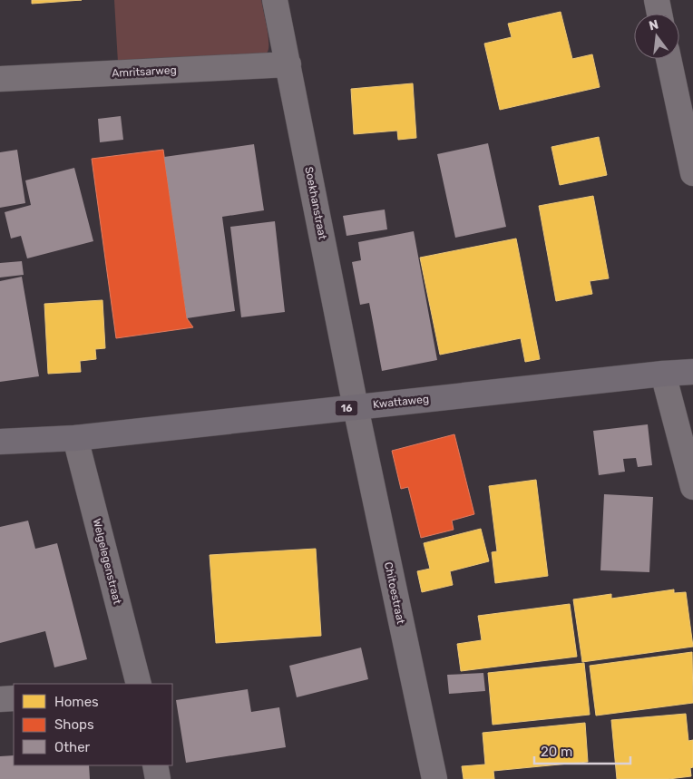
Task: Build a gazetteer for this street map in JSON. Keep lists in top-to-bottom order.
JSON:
{
  "streets": {
    "main road": ["Kwattaweg", "16"],
    "street": [
      "Amritsarweg",
      "Soekhanstraat",
      "Welgelegenstraat",
      "Chitoestraat"
    ]
  },
  "crossings": [
    ["Amritsarweg", "Soekhanstraat"],
    ["Soekhanstraat", "Kwattaweg"],
    ["Soekhanstraat", "Chitoestraat"],
    ["Kwattaweg", "Welgelegenstraat"],
    ["Kwattaweg", "Chitoestraat"]
  ],
  "legend": ["Homes", "Shops", "Other"],
  "scale_bar": "20 m",
  "north": "top"
}
